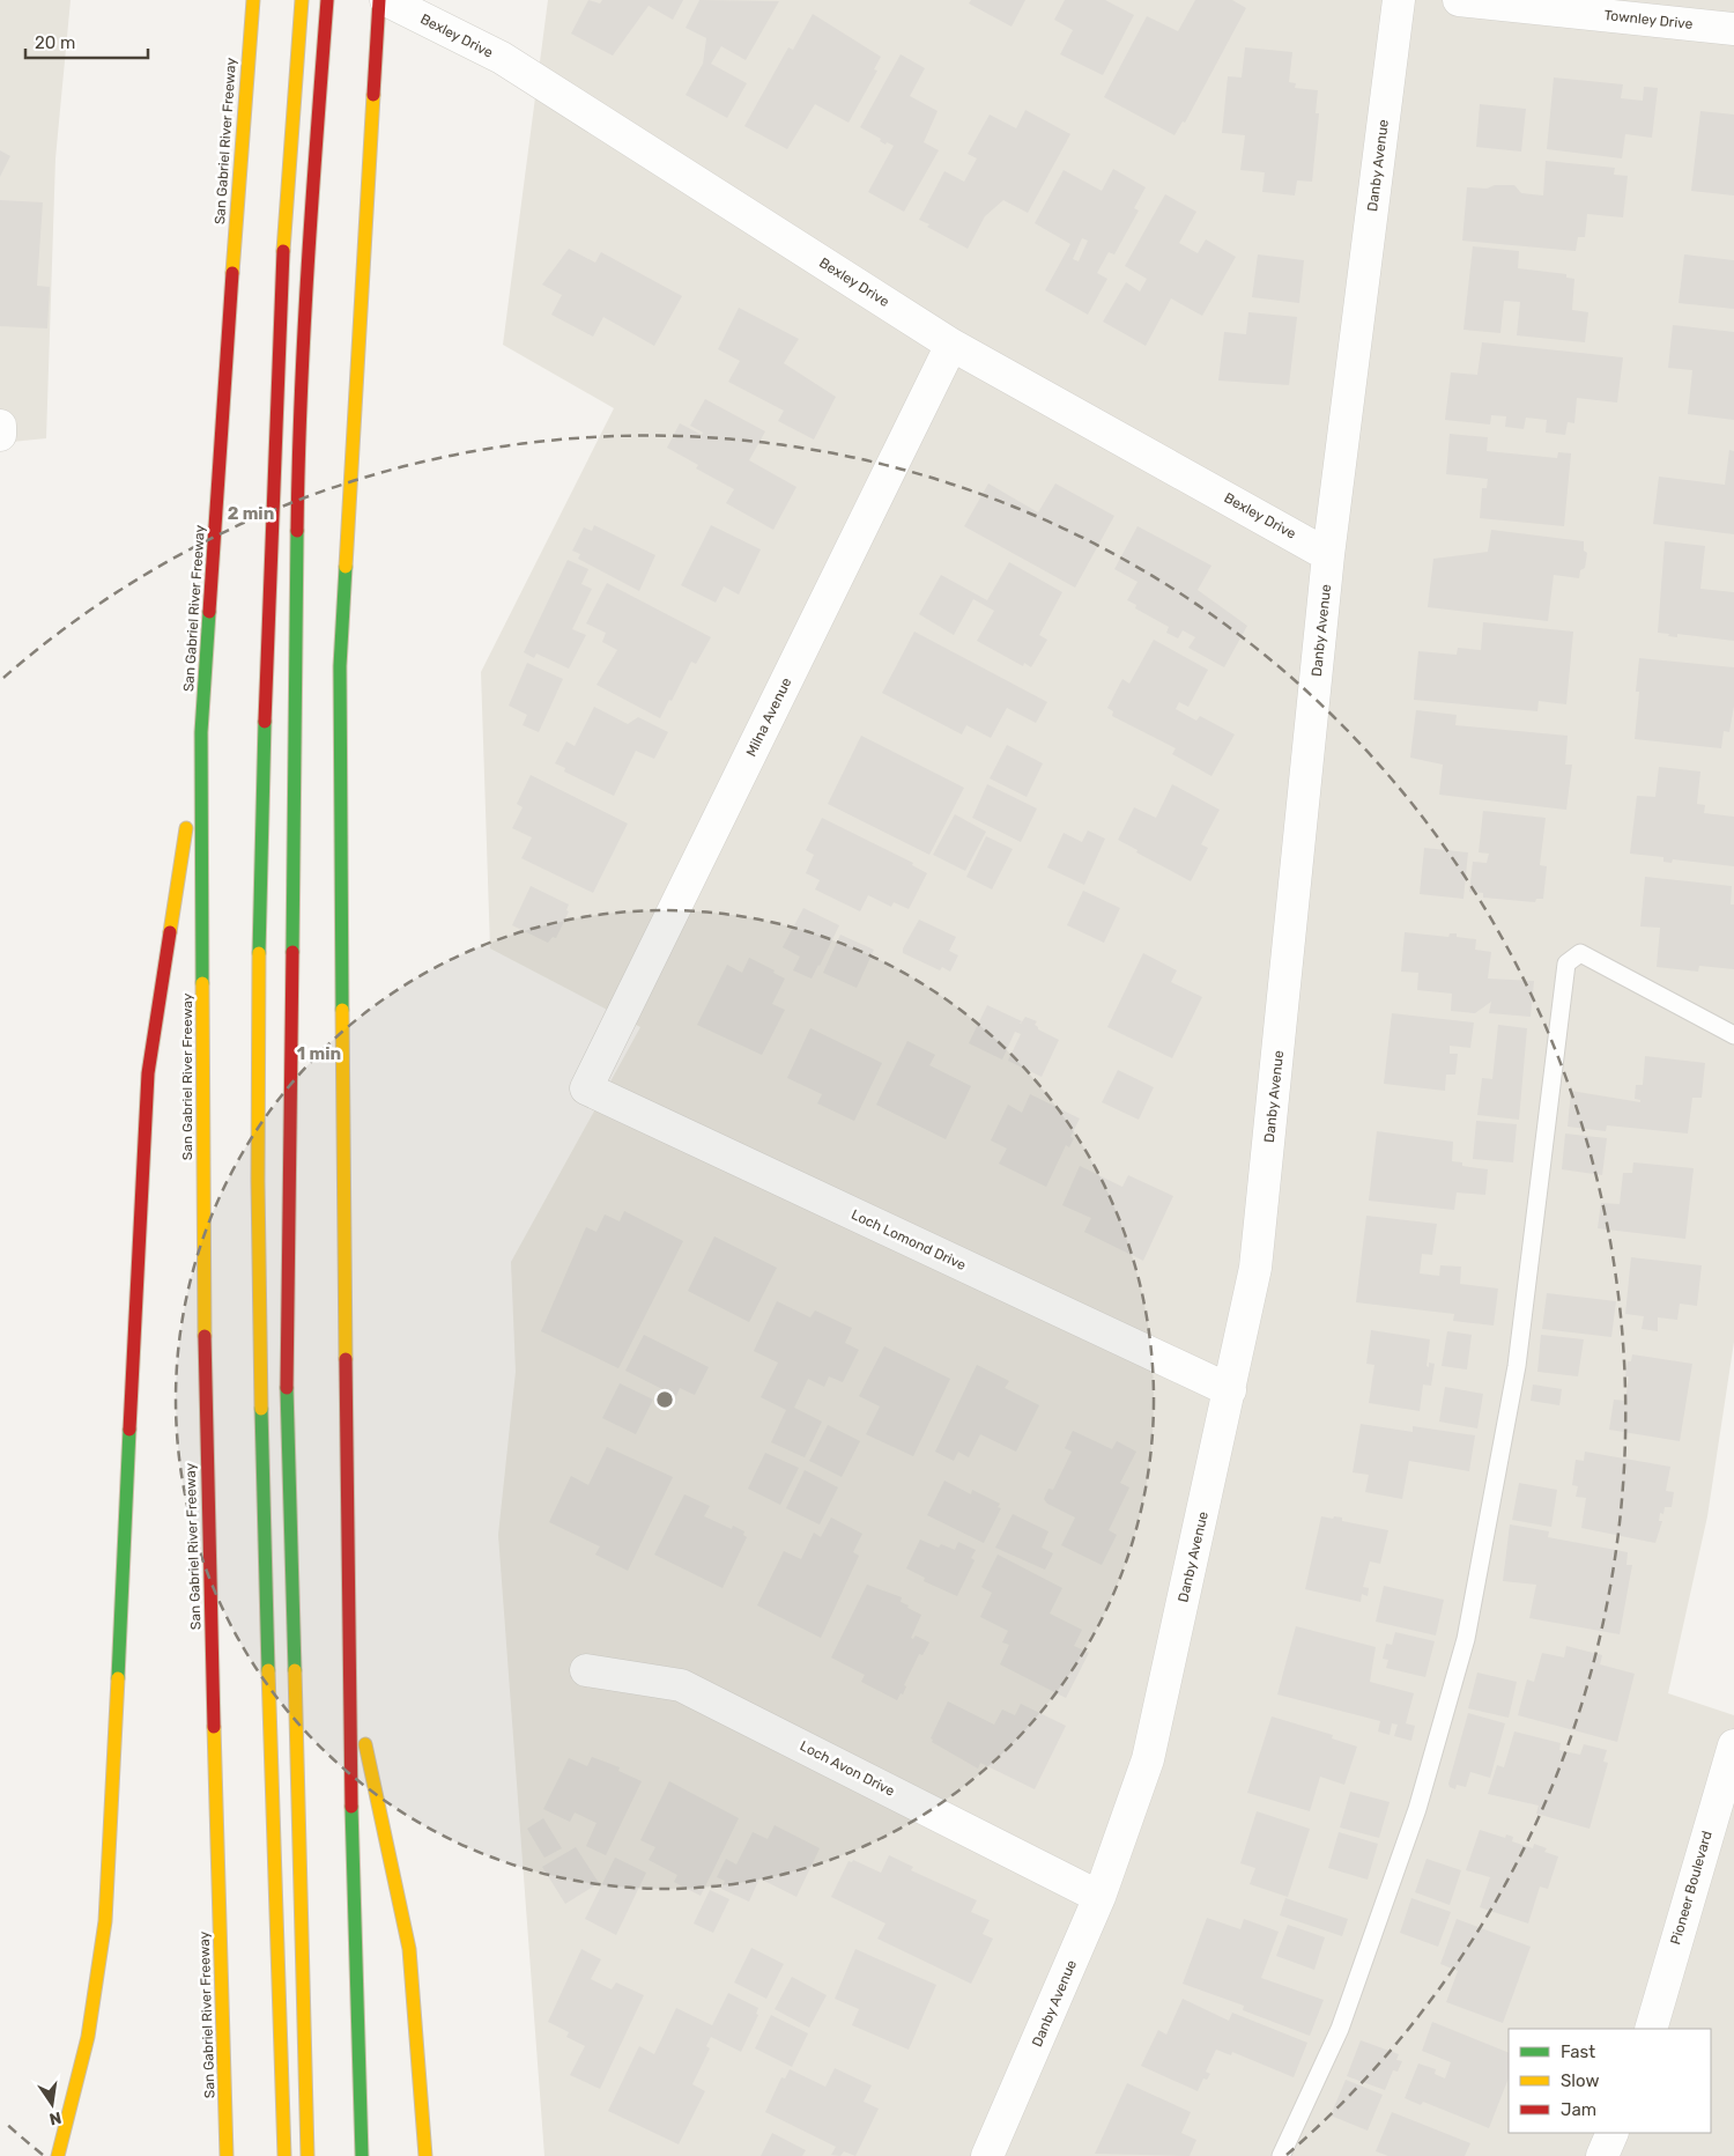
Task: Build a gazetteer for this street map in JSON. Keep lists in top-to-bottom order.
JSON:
{
  "streets": {
    "highway": ["San Gabriel River Freeway"],
    "street": [
      "Townley Drive",
      "Bexley Drive",
      "Danby Avenue",
      "Milna Avenue",
      "Loch Lomond Drive",
      "Loch Avon Drive",
      "Pioneer Boulevard"
    ]
  },
  "crossings": [
    ["Bexley Drive", "Danby Avenue"],
    ["Bexley Drive", "Milna Avenue"],
    ["Danby Avenue", "Loch Lomond Drive"],
    ["Danby Avenue", "Loch Avon Drive"],
    ["Milna Avenue", "Loch Lomond Drive"]
  ],
  "legend": ["Fast", "Slow", "Jam"],
  "scale_bar": "20 m",
  "north": "bottom",
  "rings": ["2 min", "1 min"]
}
